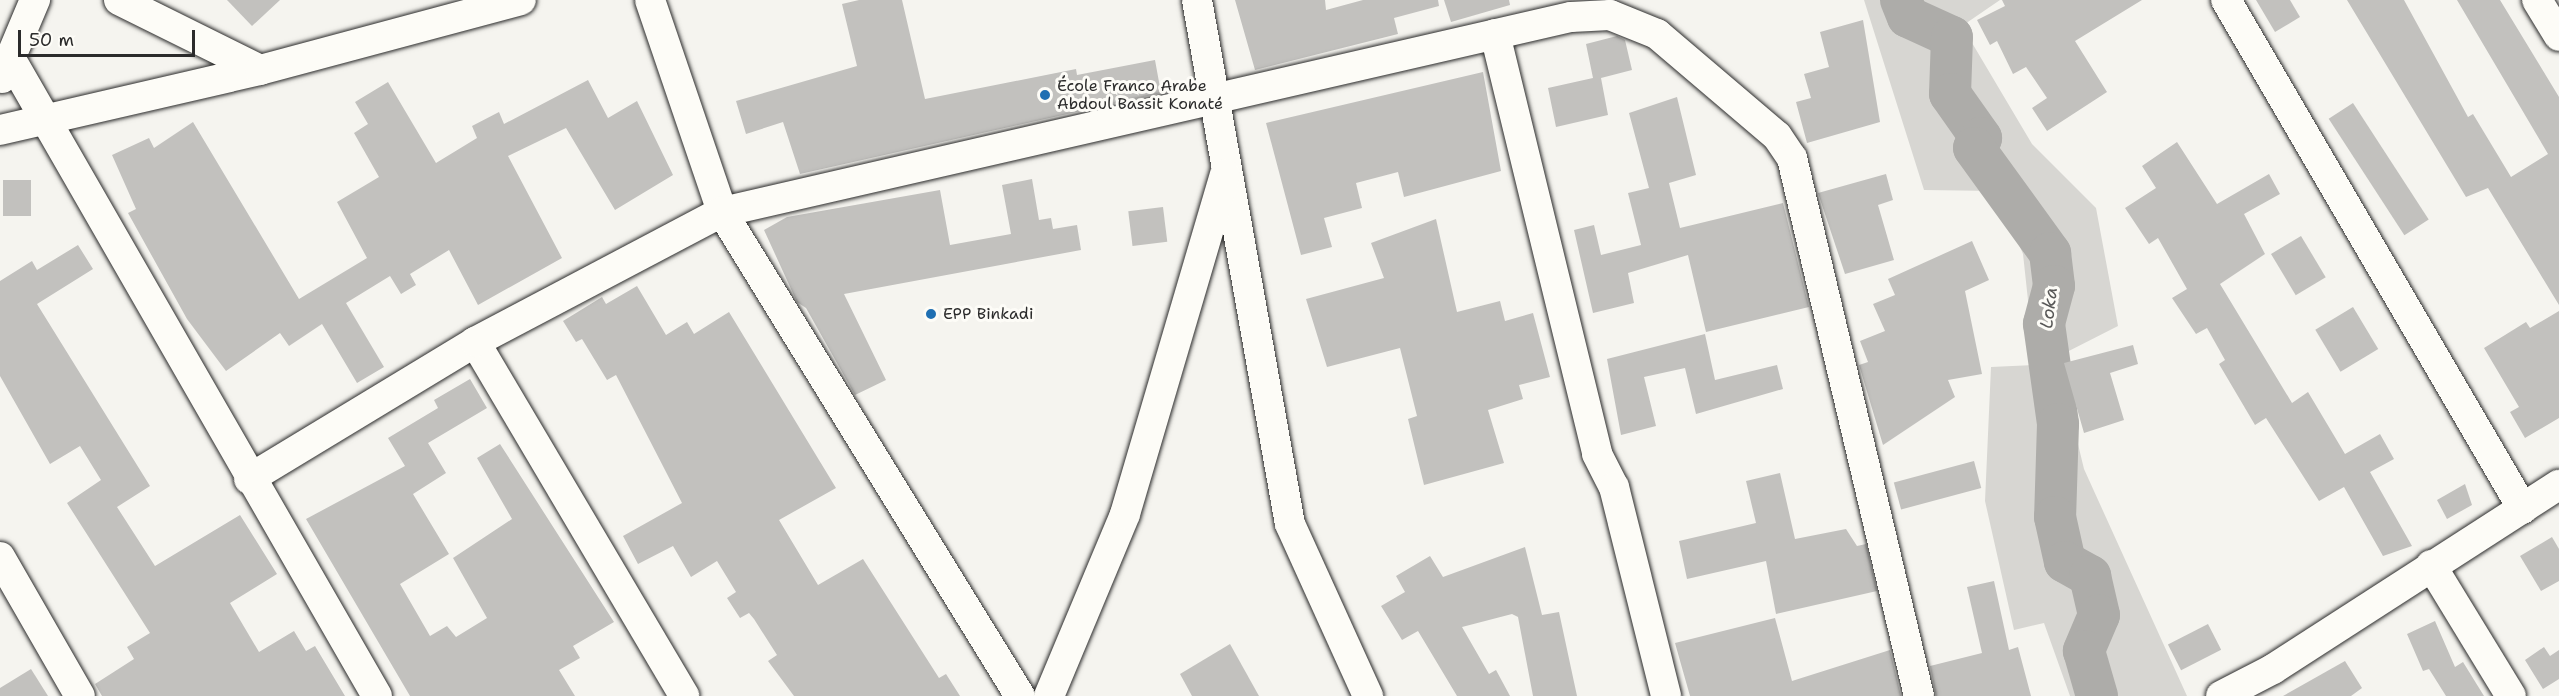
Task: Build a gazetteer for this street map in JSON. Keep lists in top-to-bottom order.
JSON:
{
  "water": ["Loka"],
  "places": ["École Franco Arabe Abdoul Bassit Konaté", "EPP Binkadi"],
  "scale_bar": "50 m"
}
